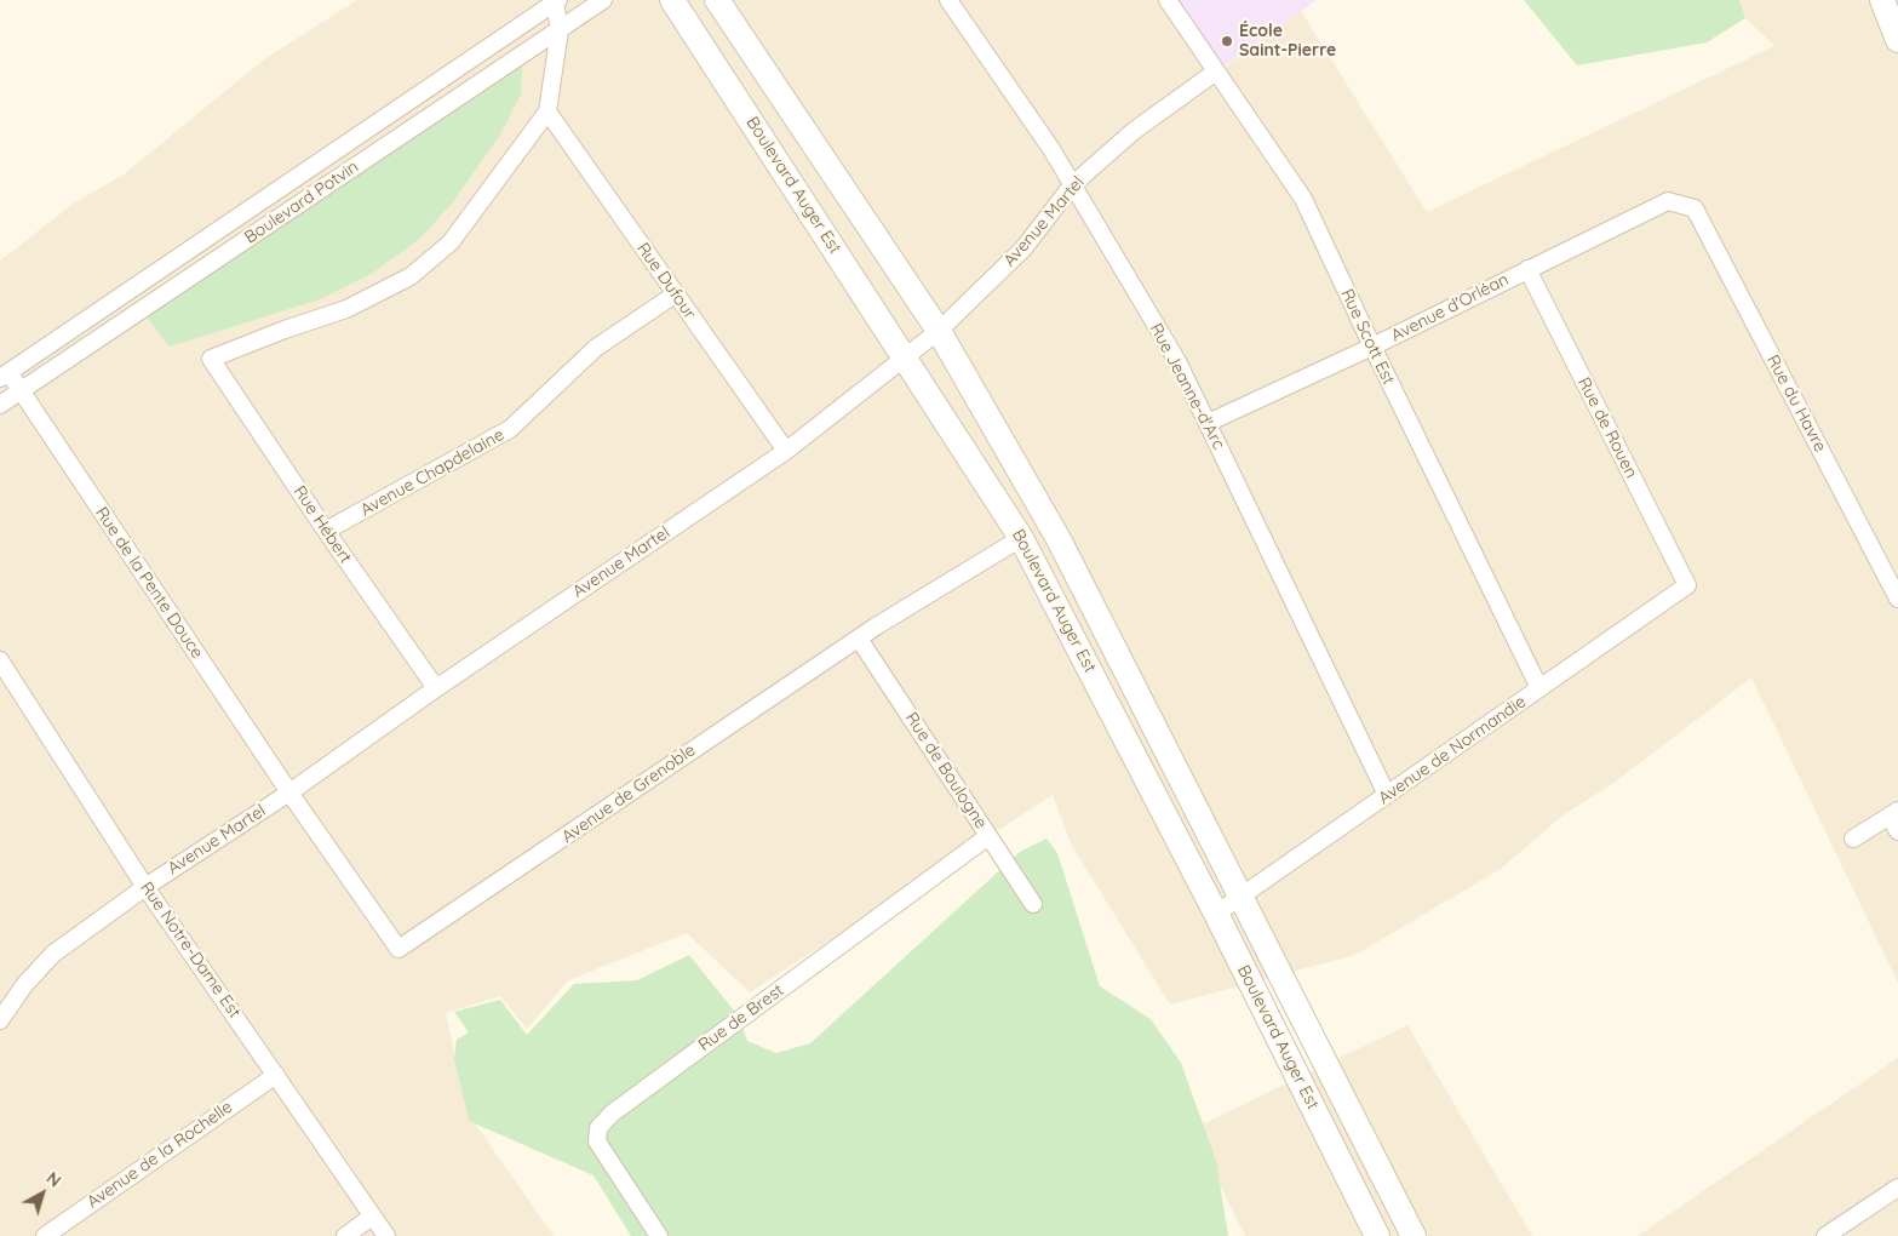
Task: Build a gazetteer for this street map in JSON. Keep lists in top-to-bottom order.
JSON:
{
  "streets": {
    "main road": ["Boulevard Auger Est"],
    "street": [
      "Boulevard Potvin",
      "Avenue Martel",
      "Rue Dufour",
      "Avenue d'Orléan",
      "Rue Scott Est",
      "Rue Jeanne-d'Arc",
      "Rue du Havre",
      "Rue de Rouen",
      "Avenue Chapdelaine",
      "Rue Hébert",
      "Rue de la Pente Douce",
      "Avenue de Normandie",
      "Rue de Boulogne",
      "Avenue de Grenoble",
      "Rue Notre-Dame Est",
      "Rue de Brest",
      "Avenue de la Rochelle"
    ]
  },
  "crossings": [
    ["Boulevard Auger Est", "Avenue Martel"],
    ["Boulevard Auger Est", "Avenue de Normandie"],
    ["Boulevard Auger Est", "Avenue de Grenoble"],
    ["Boulevard Potvin", "Rue de la Pente Douce"],
    ["Avenue Martel", "Rue Dufour"],
    ["Avenue Martel", "Rue Scott Est"],
    ["Avenue Martel", "Rue Jeanne-d'Arc"],
    ["Avenue Martel", "Rue Hébert"],
    ["Avenue Martel", "Rue de la Pente Douce"],
    ["Avenue Martel", "Avenue de Grenoble"],
    ["Avenue Martel", "Rue Notre-Dame Est"],
    ["Rue Dufour", "Avenue Chapdelaine"],
    ["Rue Dufour", "Rue Hébert"],
    ["Avenue d'Orléan", "Rue Scott Est"],
    ["Avenue d'Orléan", "Rue Jeanne-d'Arc"],
    ["Avenue d'Orléan", "Rue du Havre"],
    ["Avenue d'Orléan", "Rue de Rouen"],
    ["Rue Scott Est", "Avenue de Normandie"],
    ["Rue Jeanne-d'Arc", "Avenue de Normandie"],
    ["Rue de Rouen", "Avenue de Normandie"],
    ["Avenue Chapdelaine", "Rue Hébert"],
    ["Rue de la Pente Douce", "Avenue de Grenoble"],
    ["Rue de Boulogne", "Avenue de Grenoble"],
    ["Rue de Boulogne", "Rue de Brest"],
    ["Rue Notre-Dame Est", "Avenue de la Rochelle"]
  ],
  "places": ["École Saint-Pierre"],
  "north": "top right"
}
